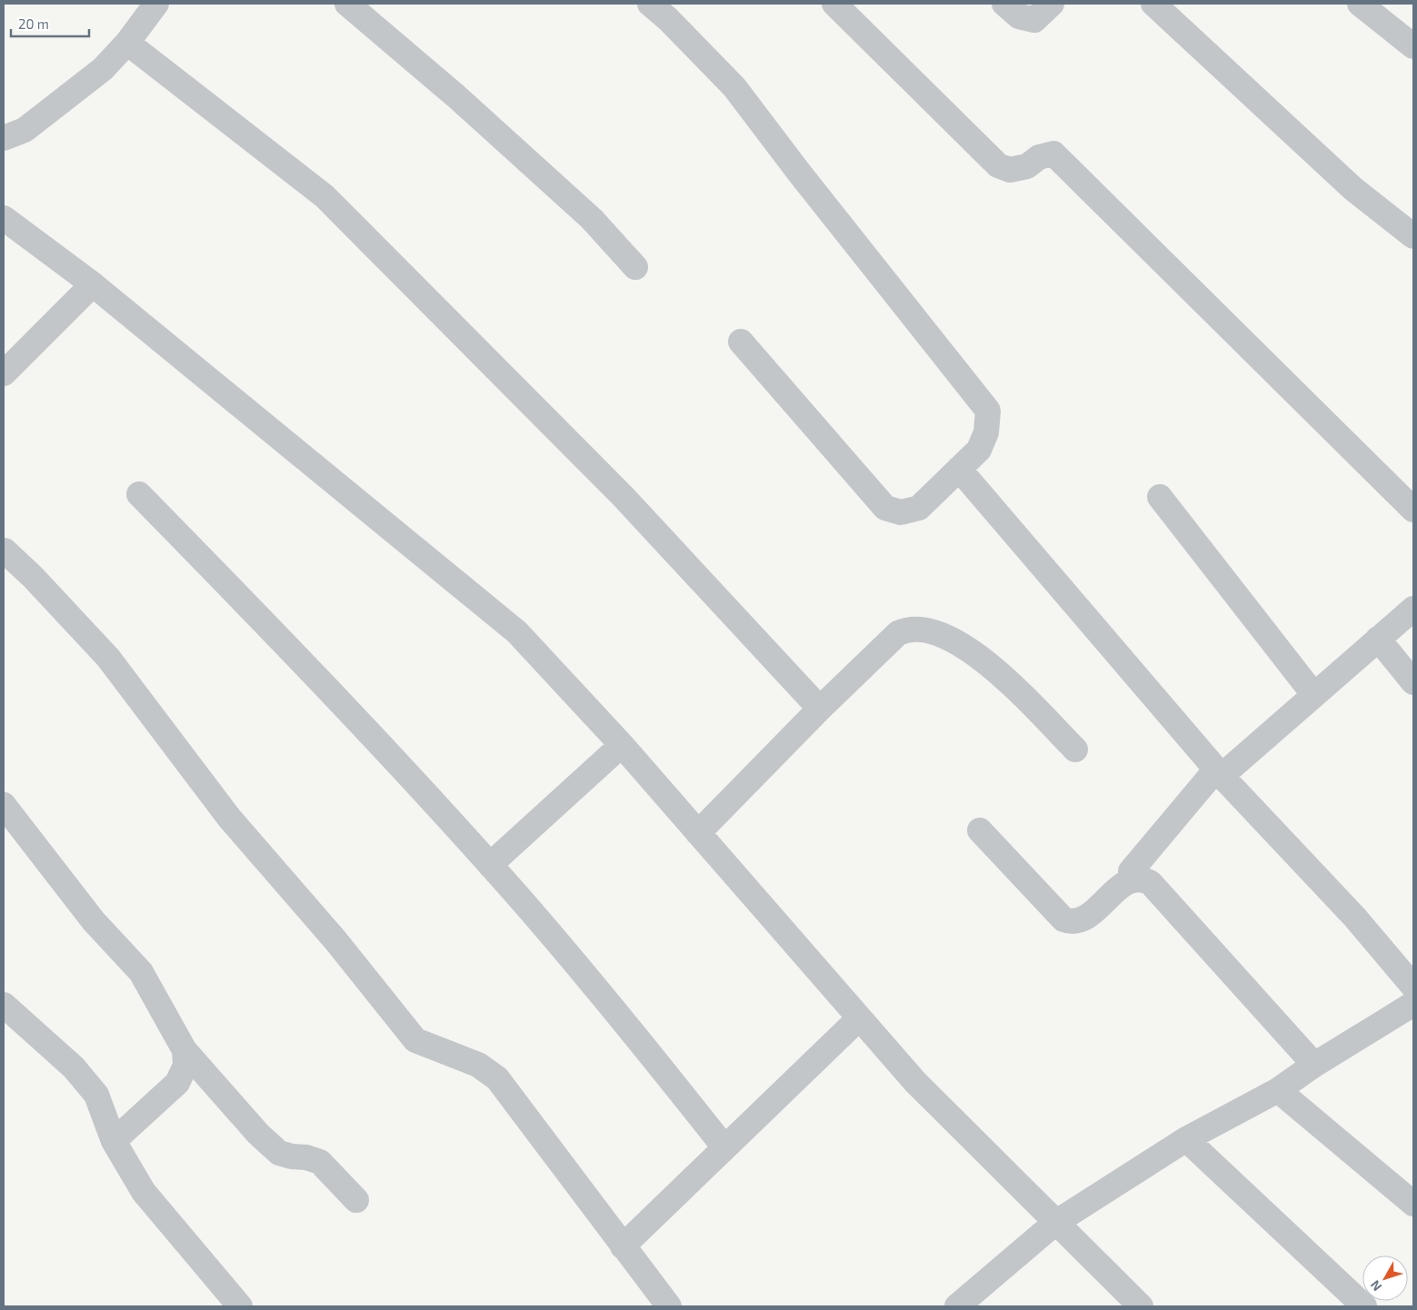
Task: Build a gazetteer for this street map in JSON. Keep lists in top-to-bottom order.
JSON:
{
  "scale_bar": "20 m",
  "north": "bottom left"
}
